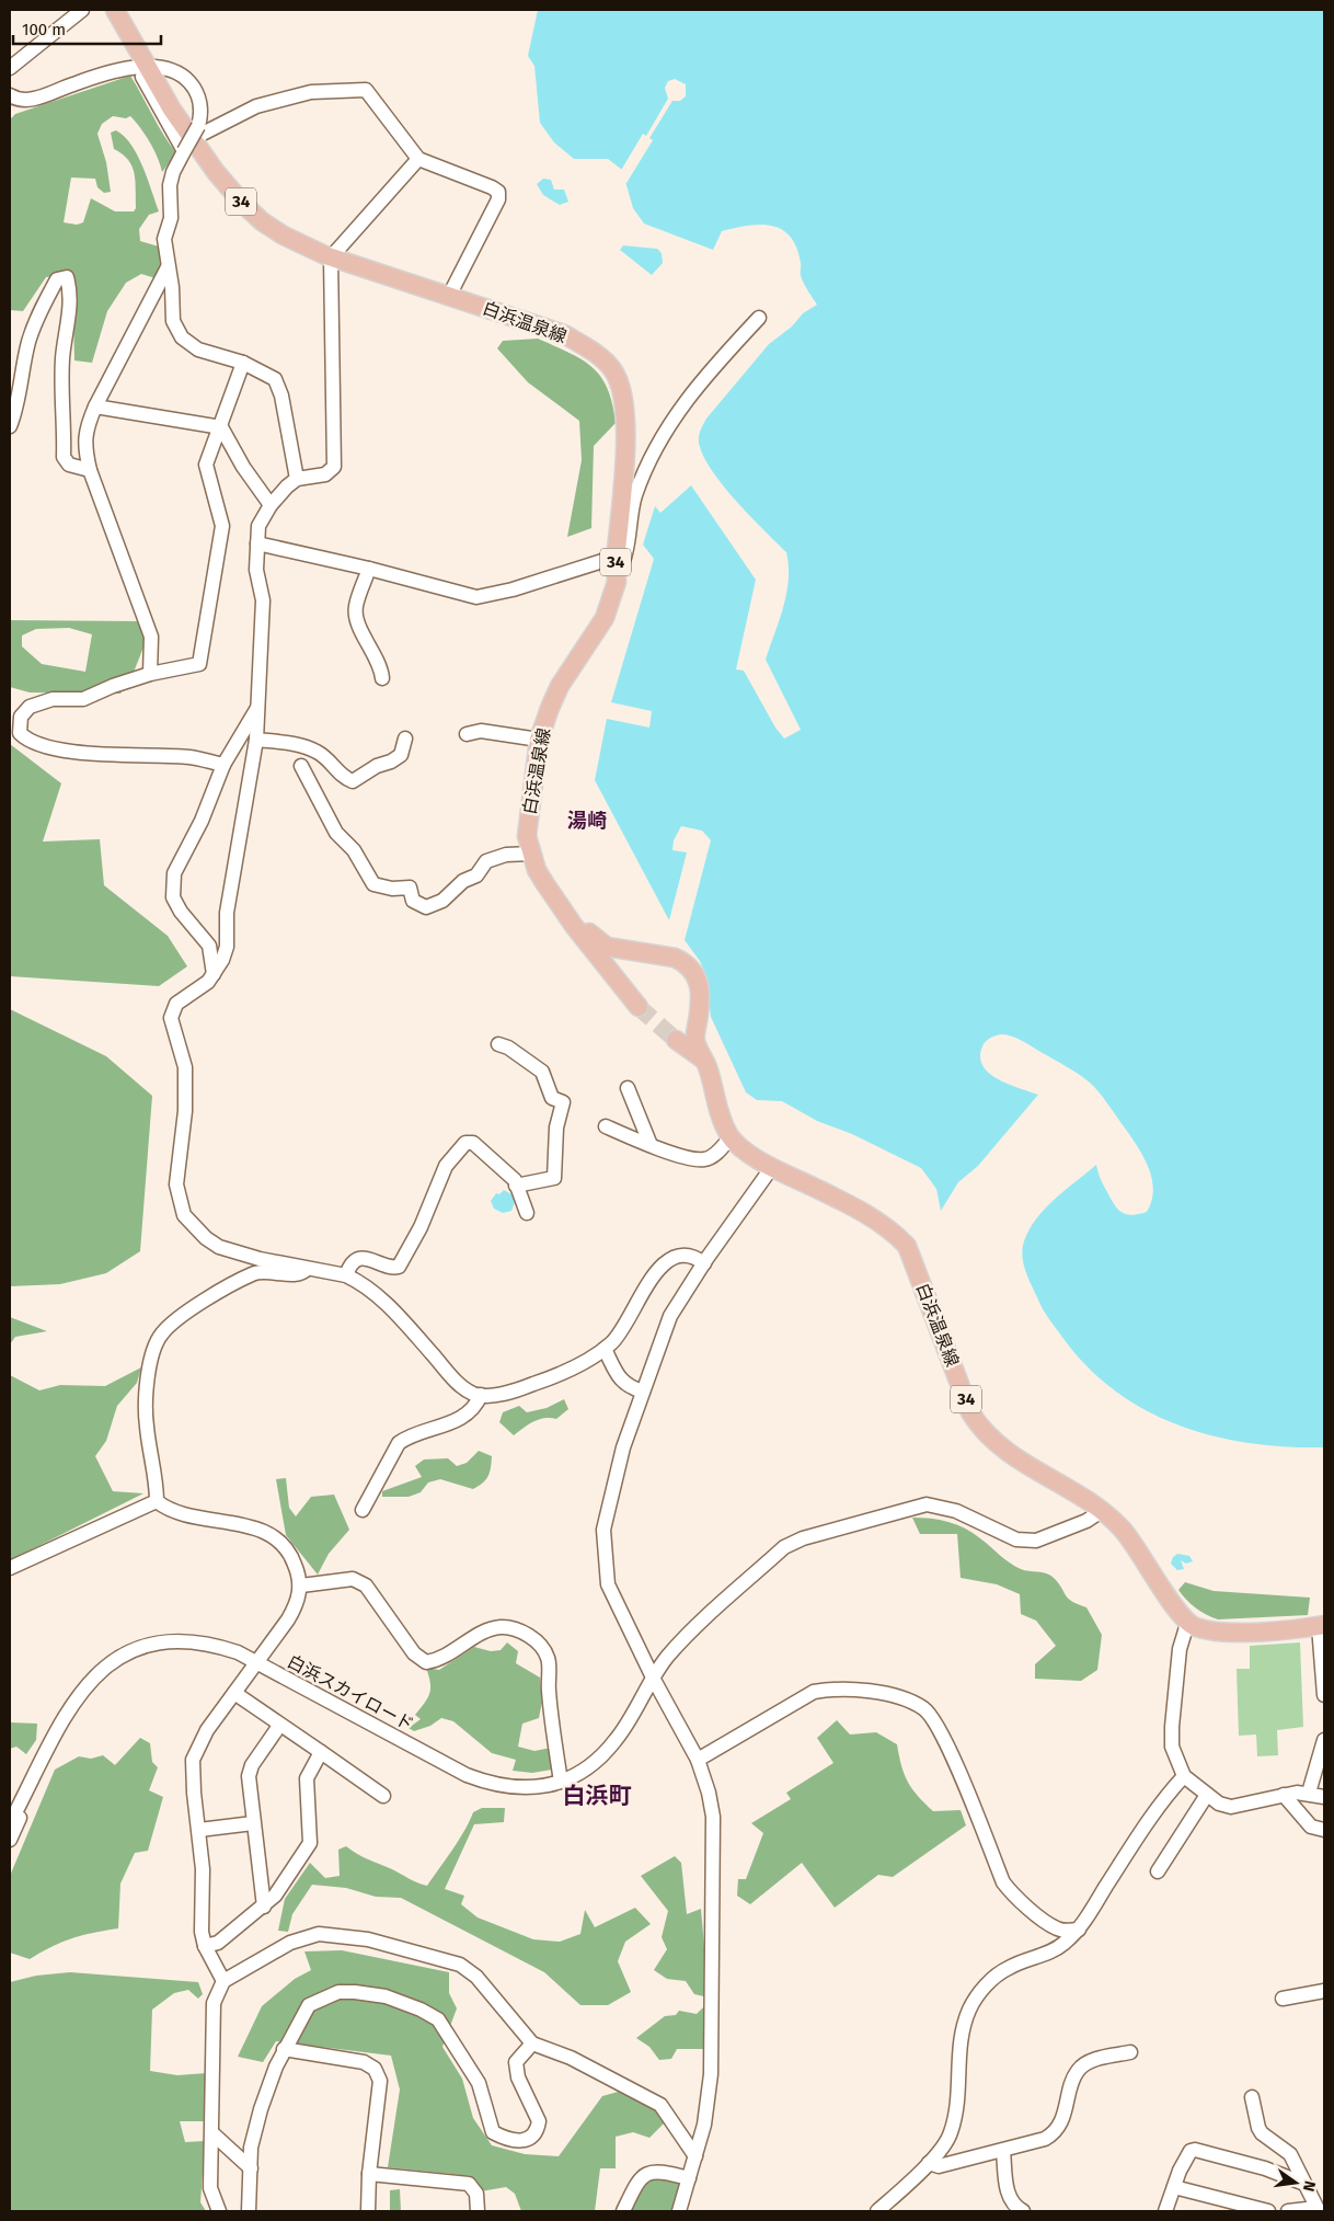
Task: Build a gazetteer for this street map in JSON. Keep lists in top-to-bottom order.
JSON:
{
  "streets": {
    "main road": ["34", "白浜温泉線"],
    "street": ["白浜スカイロード"]
  },
  "crossings": [
    ["白浜温泉線", "白浜スカイロード"]
  ],
  "districts": ["湯崎", "白浜町"],
  "scale_bar": "100 m",
  "north": "right"
}
